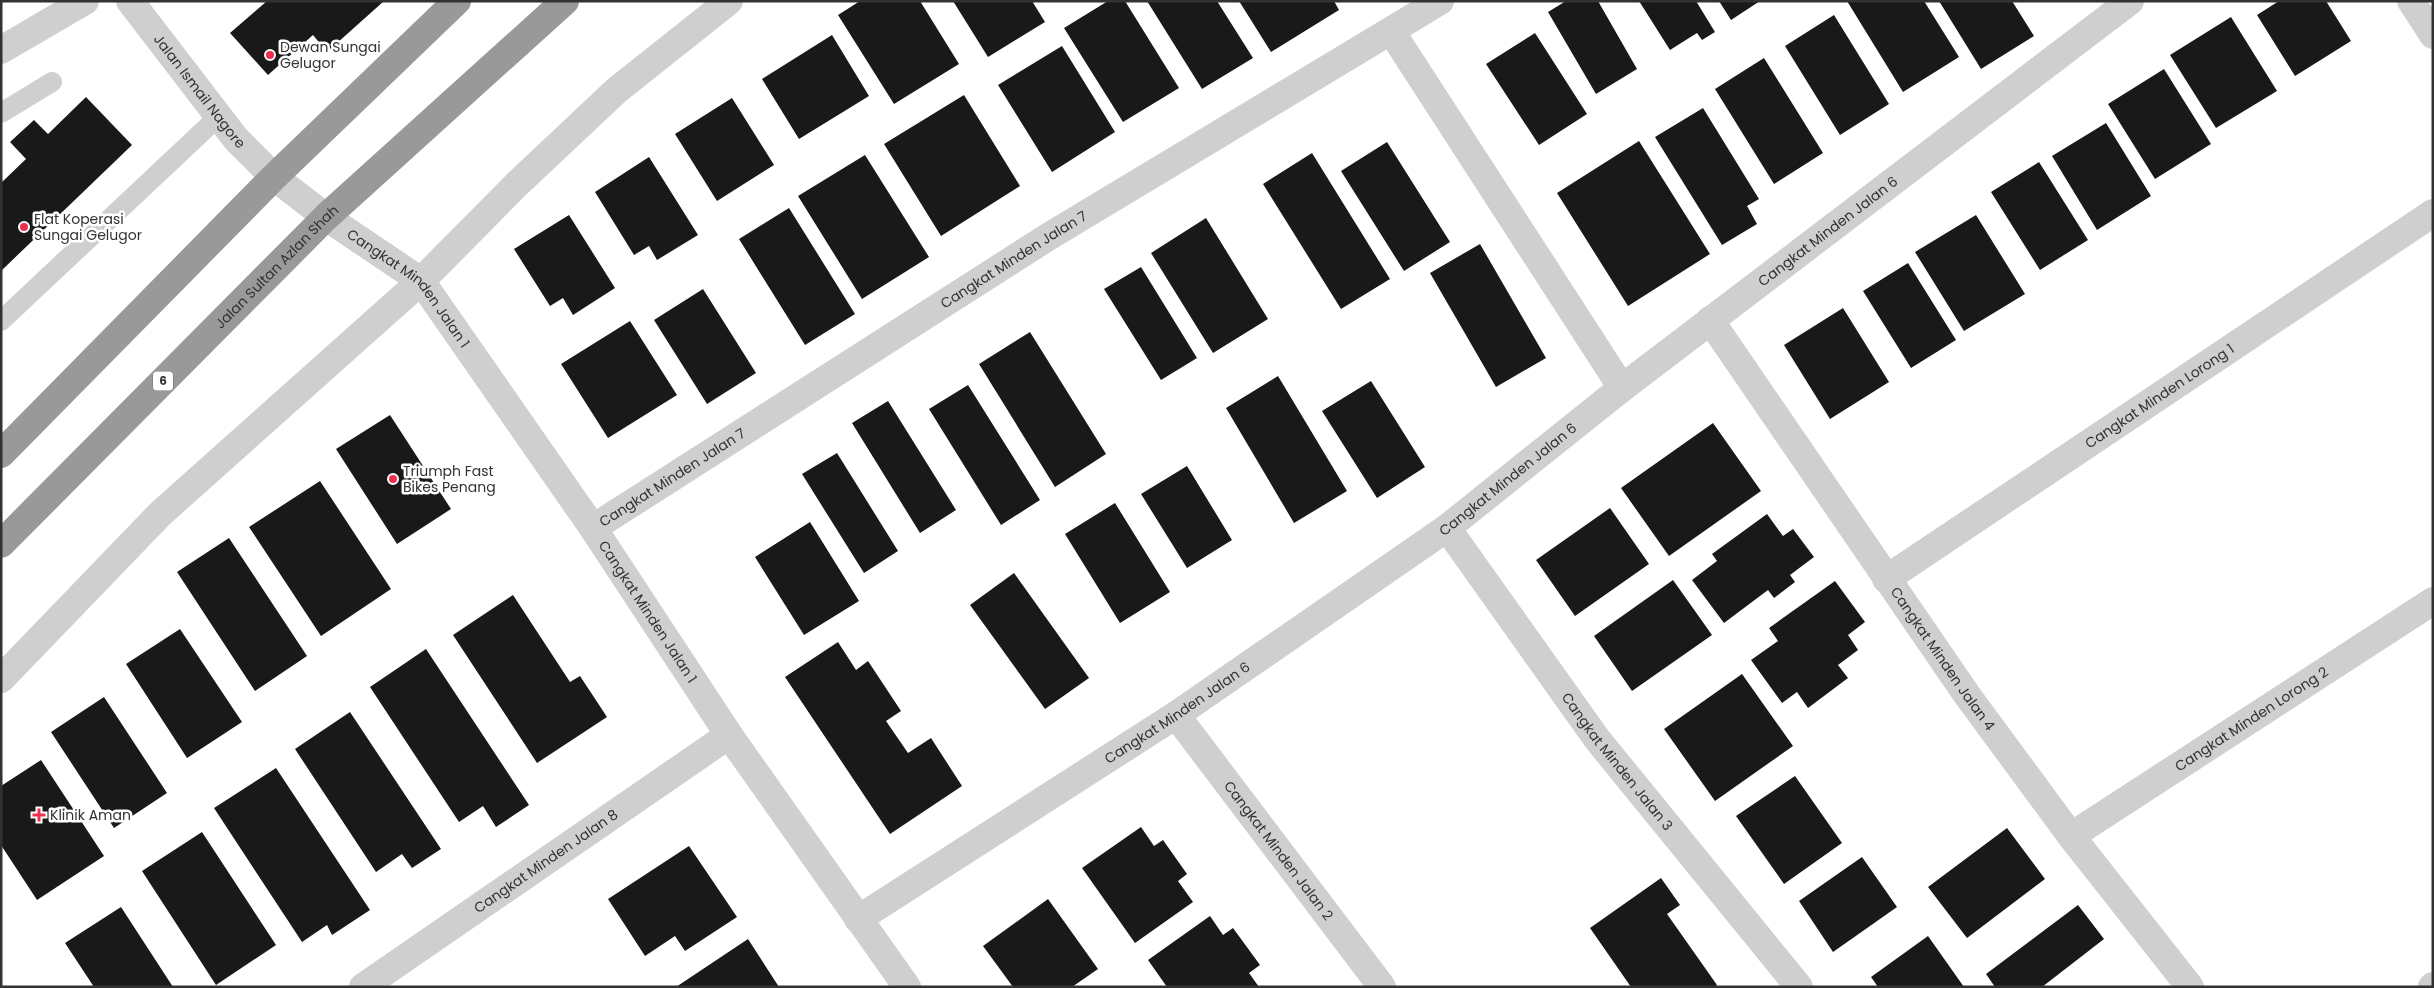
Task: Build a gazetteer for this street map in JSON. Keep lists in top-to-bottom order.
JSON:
{
  "streets": {
    "highway": ["Jalan Sultan Azlan Shah", "6"],
    "street": [
      "Jalan Ismail Nagore",
      "Cangkat Minden Jalan 6",
      "Cangkat Minden Jalan 7",
      "Cangkat Minden Jalan 1",
      "Cangkat Minden Lorong 1",
      "Cangkat Minden Jalan 4",
      "Cangkat Minden Lorong 2",
      "Cangkat Minden Jalan 3",
      "Cangkat Minden Jalan 2",
      "Cangkat Minden Jalan 8"
    ]
  },
  "crossings": [
    ["Jalan Ismail Nagore", "Jalan Sultan Azlan Shah"],
    ["Jalan Ismail Nagore", "Cangkat Minden Jalan 1"],
    ["Cangkat Minden Jalan 6", "Cangkat Minden Jalan 1"],
    ["Cangkat Minden Jalan 6", "Cangkat Minden Jalan 4"],
    ["Cangkat Minden Jalan 6", "Cangkat Minden Jalan 3"],
    ["Cangkat Minden Jalan 6", "Cangkat Minden Jalan 2"],
    ["Cangkat Minden Jalan 7", "Cangkat Minden Jalan 1"],
    ["Jalan Sultan Azlan Shah", "Cangkat Minden Jalan 1"],
    ["Cangkat Minden Jalan 1", "Cangkat Minden Jalan 8"],
    ["Cangkat Minden Lorong 1", "Cangkat Minden Jalan 4"],
    ["Cangkat Minden Jalan 4", "Cangkat Minden Lorong 2"]
  ],
  "places": {
    "other": ["Dewan Sungai Gelugor", "Flat Koperasi Sungai Gelugor", "Triumph Fast Bikes Penang"],
    "health": ["Klinik Aman"]
  }
}
